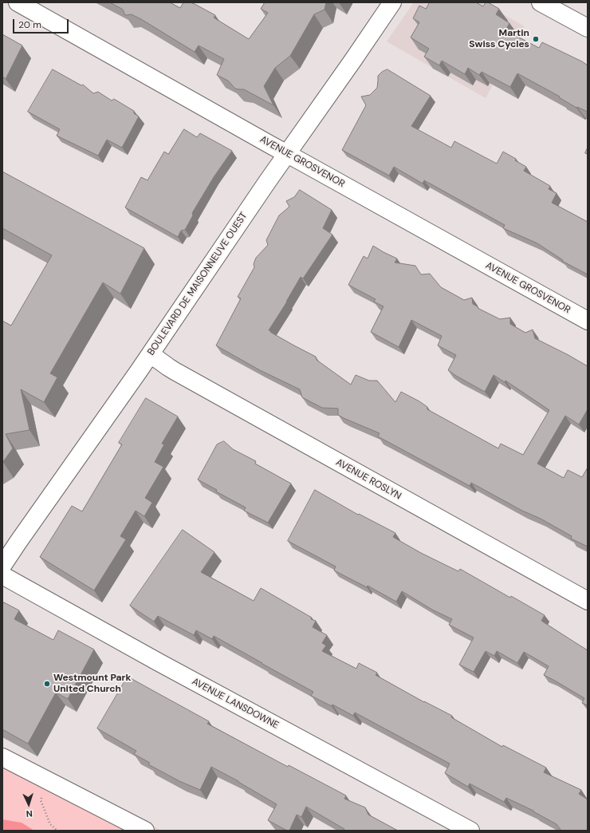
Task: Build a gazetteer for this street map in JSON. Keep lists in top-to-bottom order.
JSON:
{
  "streets": {
    "street": [
      "AVENUE GROSVENOR",
      "BOULEVARD DE MAISONNEUVE OUEST",
      "AVENUE ROSLYN",
      "AVENUE LANSDOWNE"
    ]
  },
  "crossings": [
    ["AVENUE GROSVENOR", "BOULEVARD DE MAISONNEUVE OUEST"],
    ["BOULEVARD DE MAISONNEUVE OUEST", "AVENUE ROSLYN"]
  ],
  "places": ["Martin Swiss Cycles", "Westmount Park United Church"],
  "scale_bar": "20 m",
  "north": "bottom"
}
